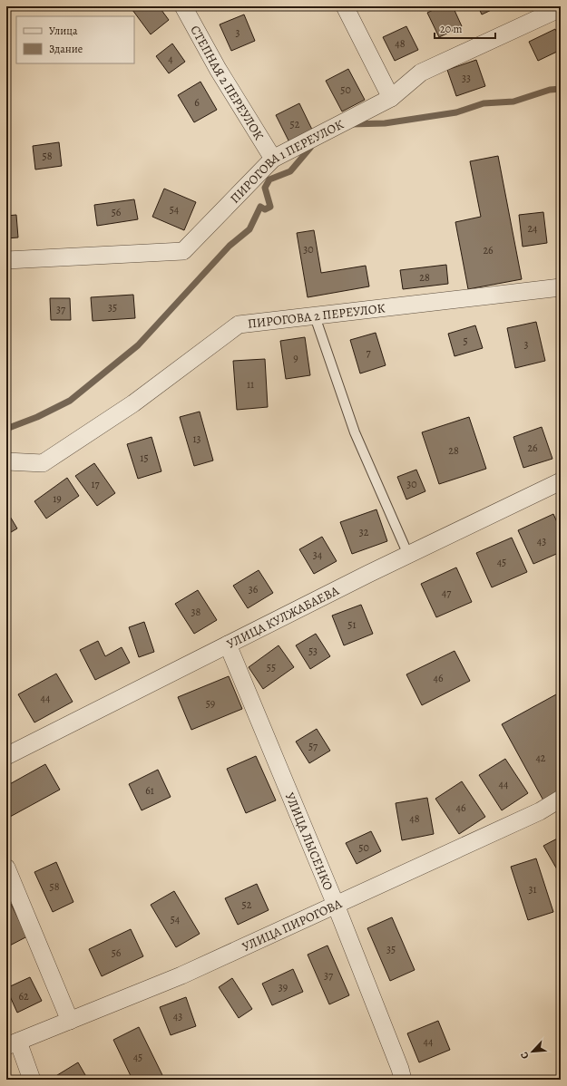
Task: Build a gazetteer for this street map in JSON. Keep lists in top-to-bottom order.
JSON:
{
  "streets": {
    "street": [
      "СТЕПНАЯ 2 ПЕРЕУЛОК",
      "ПИРОГОВА 1 ПЕРЕУЛОК",
      "ПИРОГОВА 2 ПЕРЕУЛОК",
      "УЛИЦА КУЛЖАБАЕВА",
      "УЛИЦА ЛЫСЕНКО",
      "УЛИЦА ПИРОГОВА"
    ]
  },
  "crossings": [
    ["СТЕПНАЯ 2 ПЕРЕУЛОК", "ПИРОГОВА 1 ПЕРЕУЛОК"],
    ["УЛИЦА КУЛЖАБАЕВА", "УЛИЦА ЛЫСЕНКО"],
    ["УЛИЦА ЛЫСЕНКО", "УЛИЦА ПИРОГОВА"]
  ],
  "house_numbers": [
    "3",
    "48",
    "4",
    "33",
    "50",
    "6",
    "52",
    "58",
    "54",
    "56",
    "24",
    "30",
    "26",
    "28",
    "35",
    "37",
    "5",
    "3",
    "7",
    "9",
    "11",
    "13",
    "26",
    "28",
    "15",
    "17",
    "30",
    "19",
    "32",
    "43",
    "34",
    "45",
    "36",
    "47",
    "38",
    "51",
    "53",
    "55",
    "46",
    "44",
    "59",
    "57",
    "42",
    "44",
    "61",
    "46",
    "48",
    "50",
    "58",
    "31",
    "52",
    "54",
    "35",
    "56",
    "37",
    "39",
    "62",
    "43",
    "44",
    "45"
  ],
  "legend": ["Улица", "Здание"],
  "scale_bar": "20 m",
  "north": "bottom left"
}
